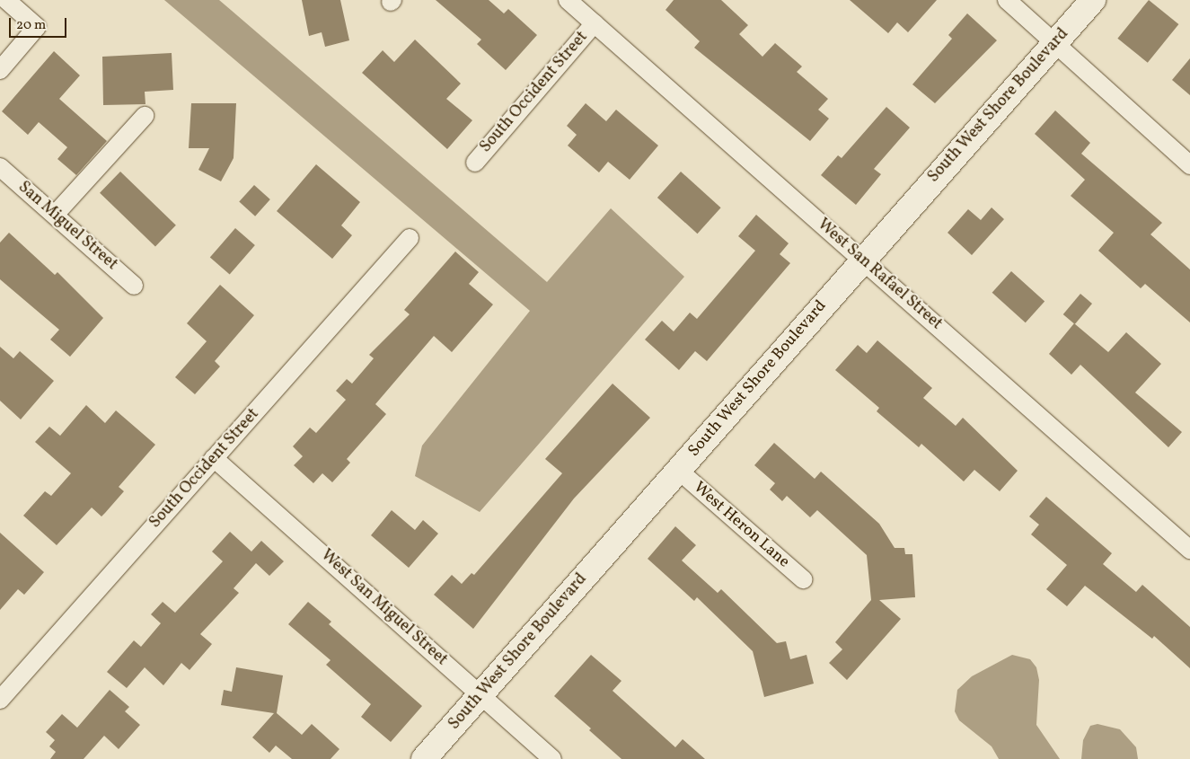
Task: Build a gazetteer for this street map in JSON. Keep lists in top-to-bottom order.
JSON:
{
  "streets": {
    "street": [
      "South Occident Street",
      "South West Shore Boulevard",
      "San Miguel Street",
      "West San Rafael Street",
      "West Heron Lane",
      "West San Miguel Street"
    ]
  },
  "crossings": [
    ["South Occident Street", "West San Rafael Street"],
    ["South Occident Street", "West San Miguel Street"],
    ["South West Shore Boulevard", "West San Rafael Street"],
    ["South West Shore Boulevard", "West Heron Lane"],
    ["South West Shore Boulevard", "West San Miguel Street"]
  ],
  "scale_bar": "20 m"
}
